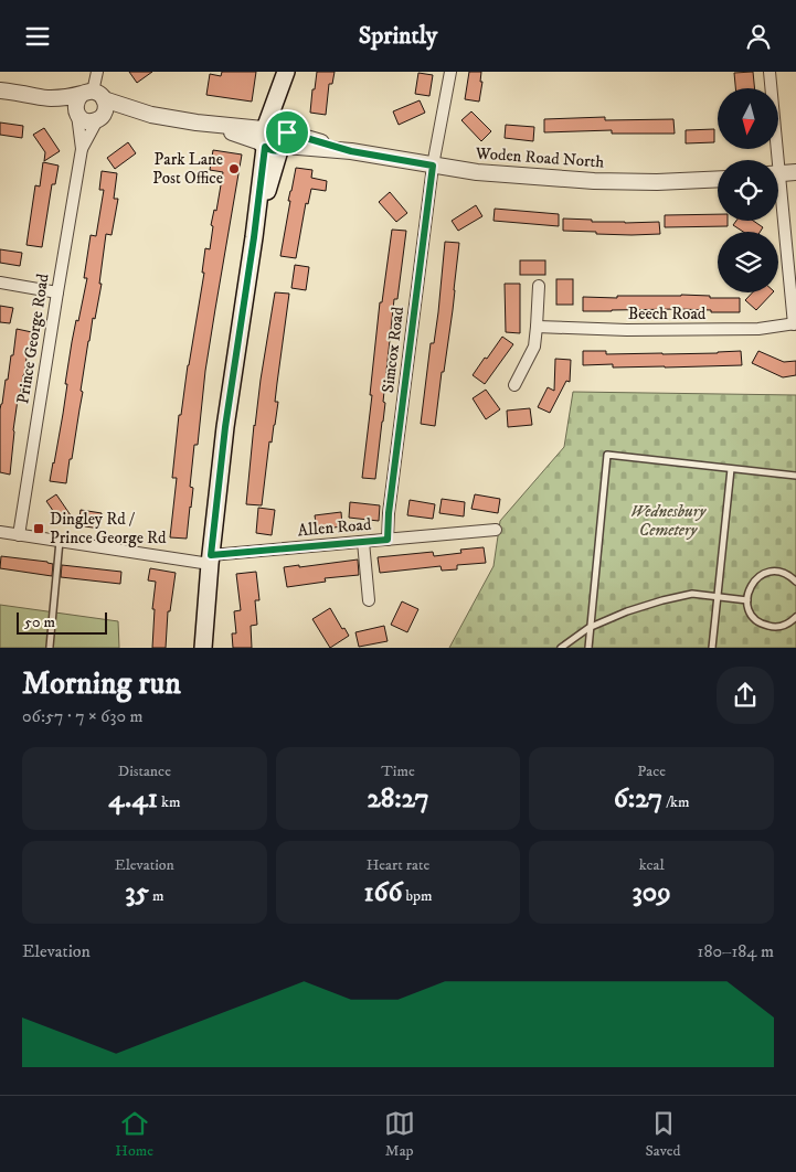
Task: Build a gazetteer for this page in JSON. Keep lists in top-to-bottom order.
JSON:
{
  "streets": {
    "street": [
      "Woden Road North",
      "Beech Road",
      "Prince George Road",
      "Simcox Road",
      "Allen Road"
    ]
  },
  "crossings": [
    ["Woden Road North", "Simcox Road"],
    ["Prince George Road", "Allen Road"],
    ["Simcox Road", "Allen Road"]
  ],
  "parks": ["Wednesbury Cemetery"],
  "places": {
    "other": ["Park Lane Post Office"],
    "transit": ["Dingley Rd / Prince George Rd"]
  },
  "scale_bar": "50 m",
  "north": "bottom",
  "page": {
    "header": "Sprintly",
    "scale": "50 m",
    "heading": ["Morning run", "06:57 · 7 × 630 m"],
    "stats": [
      ["Distance", "4.41 km"],
      ["Time", "28:27"],
      ["Pace", "6:27 /km"],
      ["Elevation", "35 m"],
      ["Heart rate", "166 bpm"],
      ["kcal", "309"]
    ],
    "chart": ["Elevation", "180–184 m"],
    "tabs": ["Home", "Map", "Saved"]
  }
}
